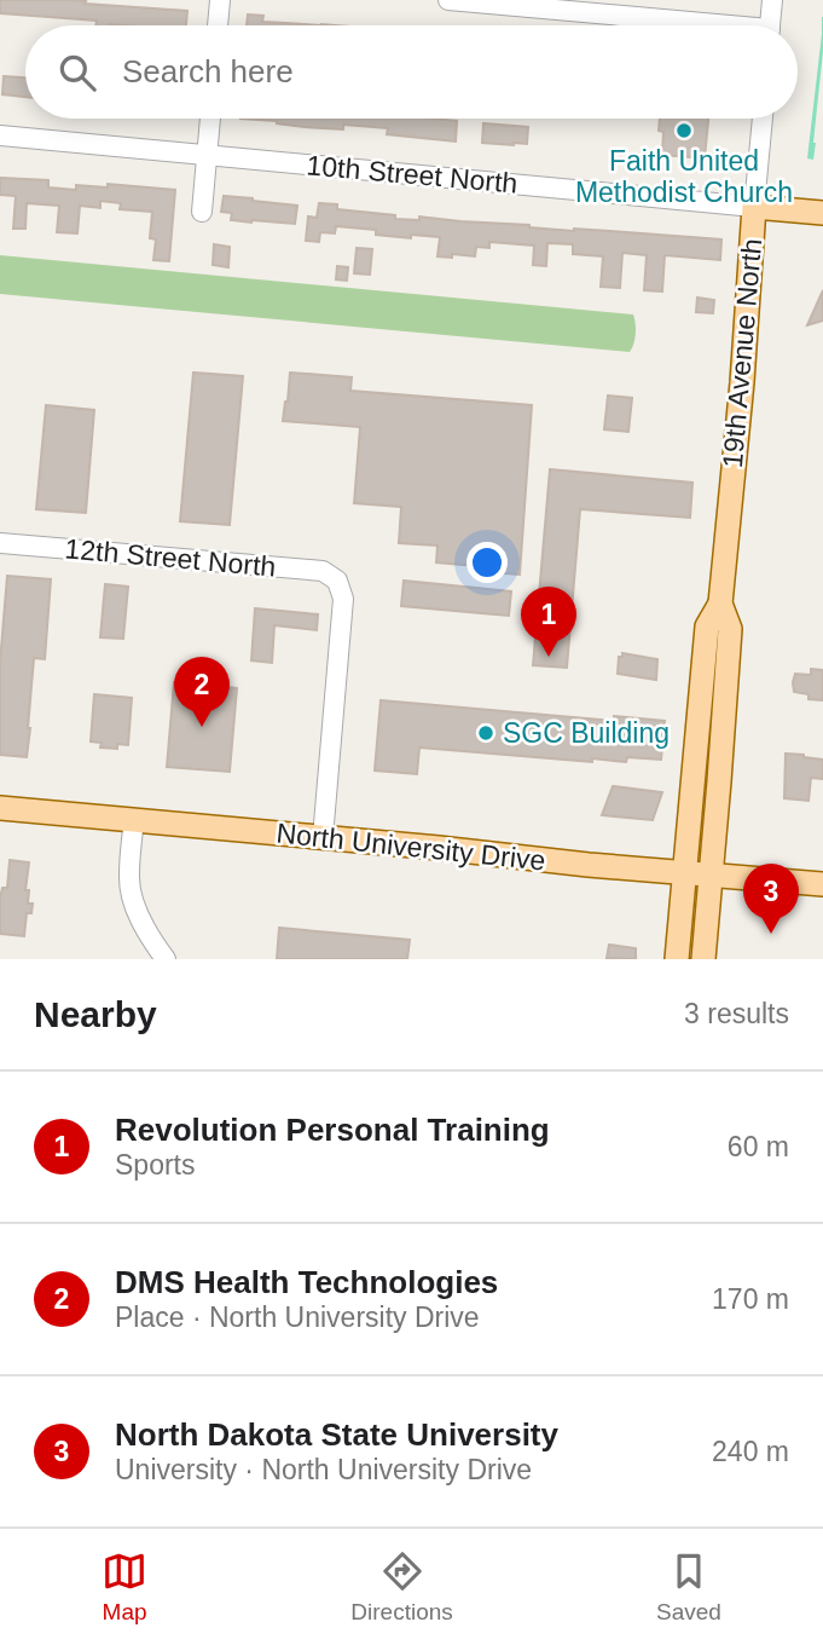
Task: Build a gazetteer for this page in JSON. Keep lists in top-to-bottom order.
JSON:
{
  "streets": {
    "main road": ["10th Street North", "19th Avenue North", "North University Drive"],
    "street": ["12th Street North"]
  },
  "crossings": [
    ["10th Street North", "19th Avenue North"],
    ["19th Avenue North", "North University Drive"],
    ["12th Street North", "North University Drive"]
  ],
  "places": ["Faith United Methodist Church", "SGC Building"],
  "page": {
    "search": "Search here",
    "pins": ["1", "2", "3"],
    "heading": ["Nearby", "3 results"],
    "list": [
      {
        "mark": "1",
        "name": "Revolution Personal Training",
        "note": "Sports",
        "value": "60 m"
      },
      {
        "mark": "2",
        "name": "DMS Health Technologies",
        "note": "Place · North University Drive",
        "value": "170 m"
      },
      {
        "mark": "3",
        "name": "North Dakota State University",
        "note": "University · North University Drive",
        "value": "240 m"
      }
    ],
    "nav": ["Map", "Directions", "Saved"]
  }
}
